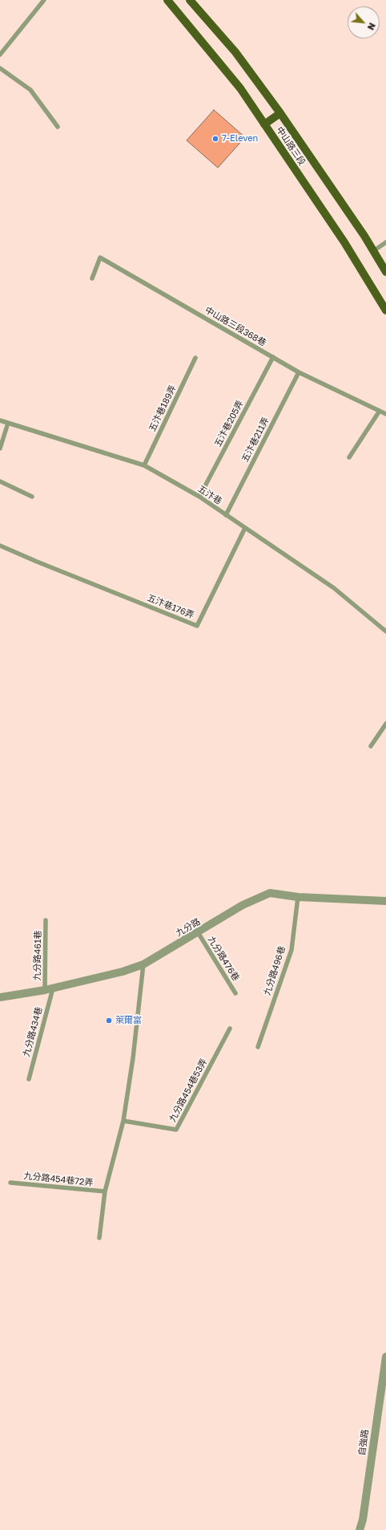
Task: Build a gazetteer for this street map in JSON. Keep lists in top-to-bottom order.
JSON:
{
  "streets": {
    "main road": ["中山路三段"],
    "street": ["九分路", "自強路"],
    "lane": [
      "中山路三段368巷",
      "五汴巷189弄",
      "五汴巷205弄",
      "五汴巷211弄",
      "五汴巷",
      "五汴巷176弄",
      "九分路461巷",
      "九分路476巷",
      "九分路496巷",
      "九分路434巷",
      "九分路454巷53弄",
      "九分路454巷72弄"
    ]
  },
  "crossings": [
    ["中山路三段368巷", "五汴巷205弄"],
    ["中山路三段368巷", "五汴巷211弄"],
    ["五汴巷189弄", "五汴巷"],
    ["五汴巷205弄", "五汴巷"],
    ["五汴巷211弄", "五汴巷"],
    ["五汴巷", "五汴巷176弄"],
    ["九分路", "九分路461巷"],
    ["九分路", "九分路476巷"],
    ["九分路", "九分路496巷"],
    ["九分路", "九分路434巷"],
    ["九分路461巷", "九分路434巷"]
  ],
  "places": ["7-Eleven", "萊爾富"],
  "north": "bottom right"
}
